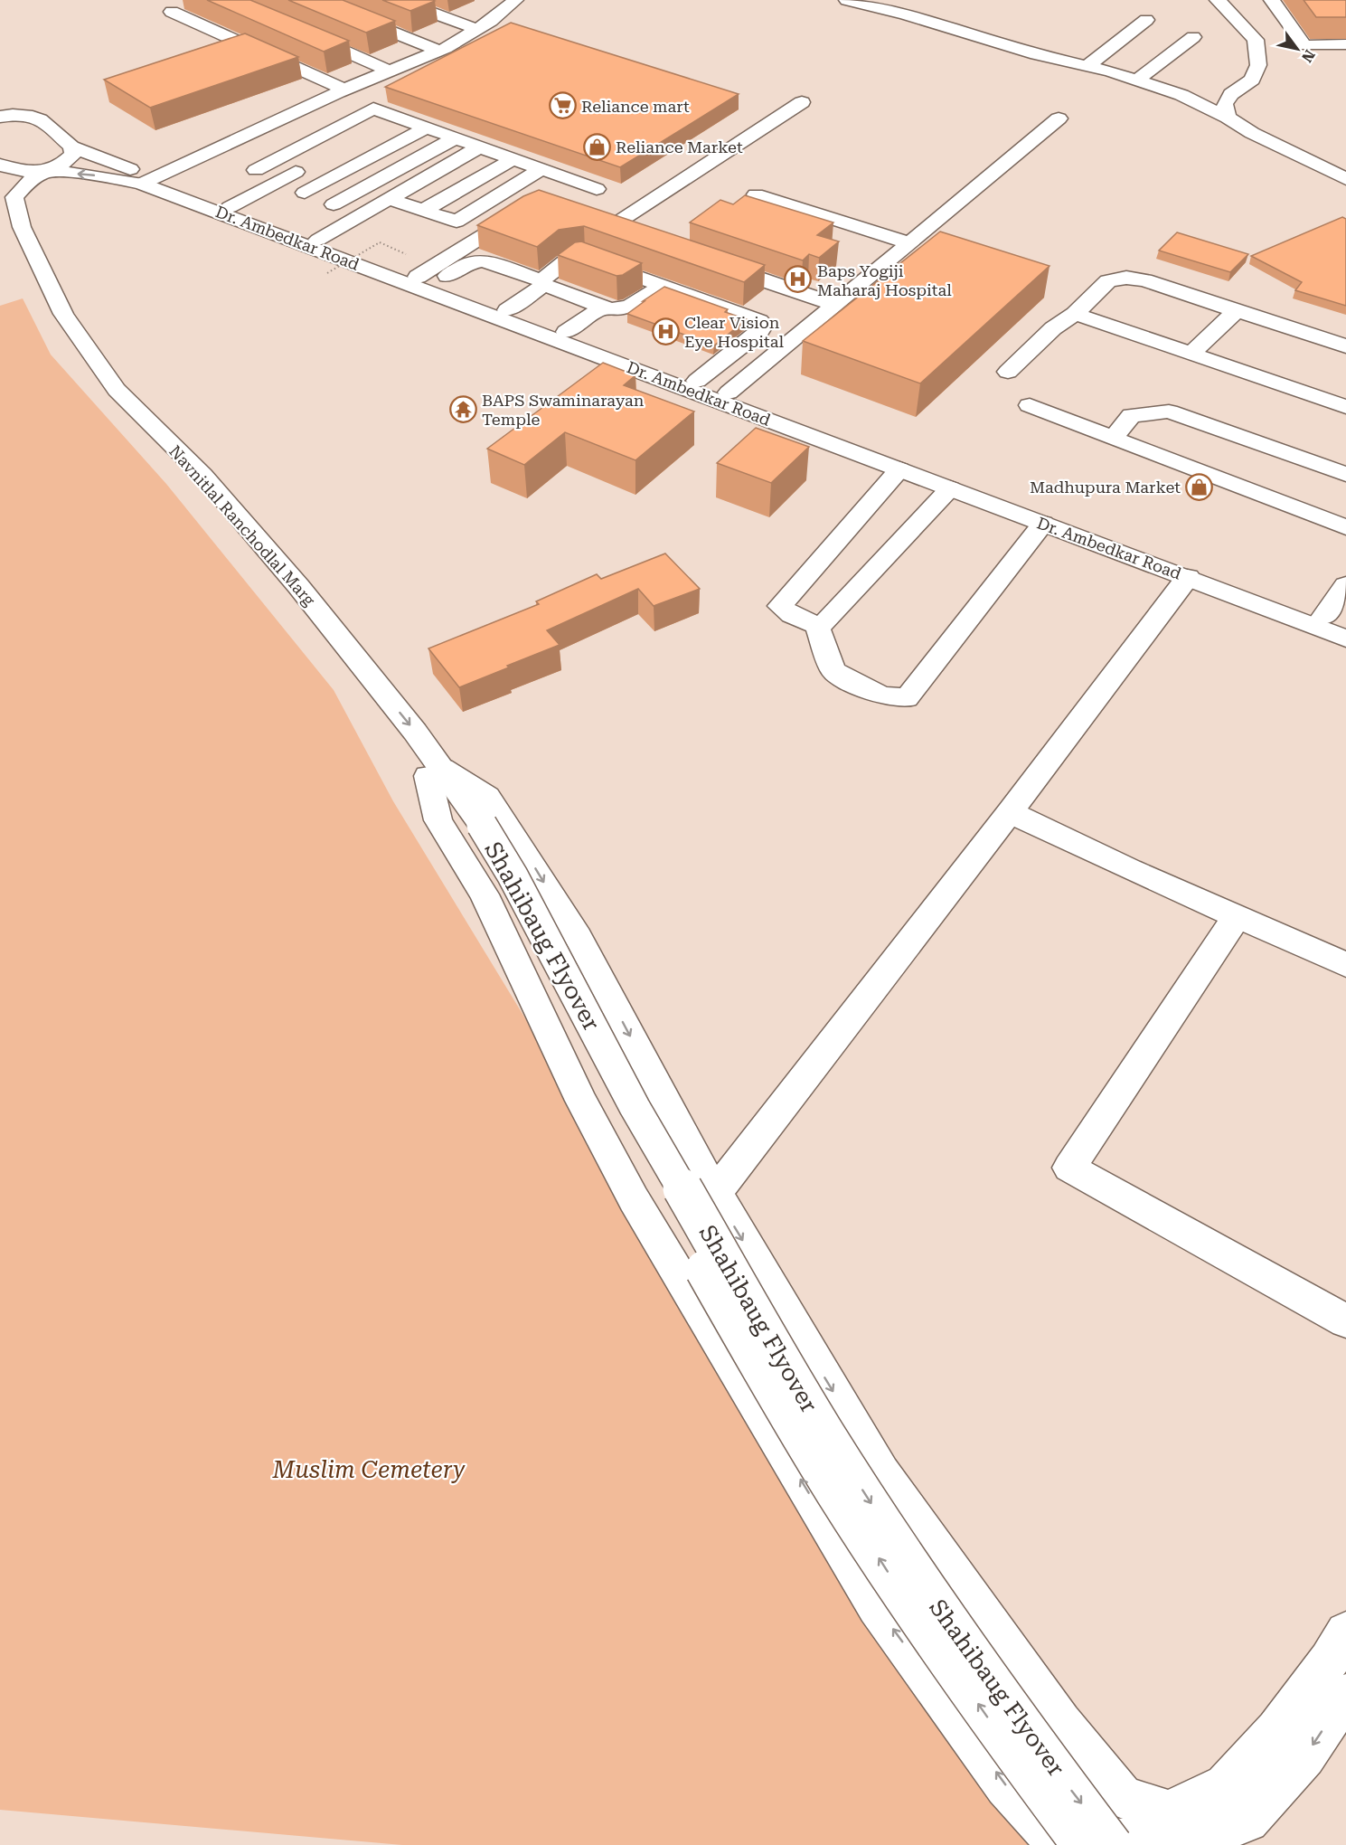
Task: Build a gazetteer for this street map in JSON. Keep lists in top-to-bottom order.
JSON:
{
  "streets": {
    "main road": ["Dr. Ambedkar Road", "Navnitlal Ranchodlal Marg", "Shahibaug Flyover"]
  },
  "crossings": [
    ["Dr. Ambedkar Road", "Navnitlal Ranchodlal Marg"],
    ["Navnitlal Ranchodlal Marg", "Shahibaug Flyover"]
  ],
  "parks": ["Muslim Cemetery"],
  "places": {
    "supermarket": ["Reliance mart"],
    "shop": ["Reliance Market", "Madhupura Market"],
    "hospital": ["Baps Yogiji Maharaj Hospital", "Clear Vision Eye Hospital"],
    "temple": ["BAPS Swaminarayan Temple"]
  },
  "north": "bottom right"
}
